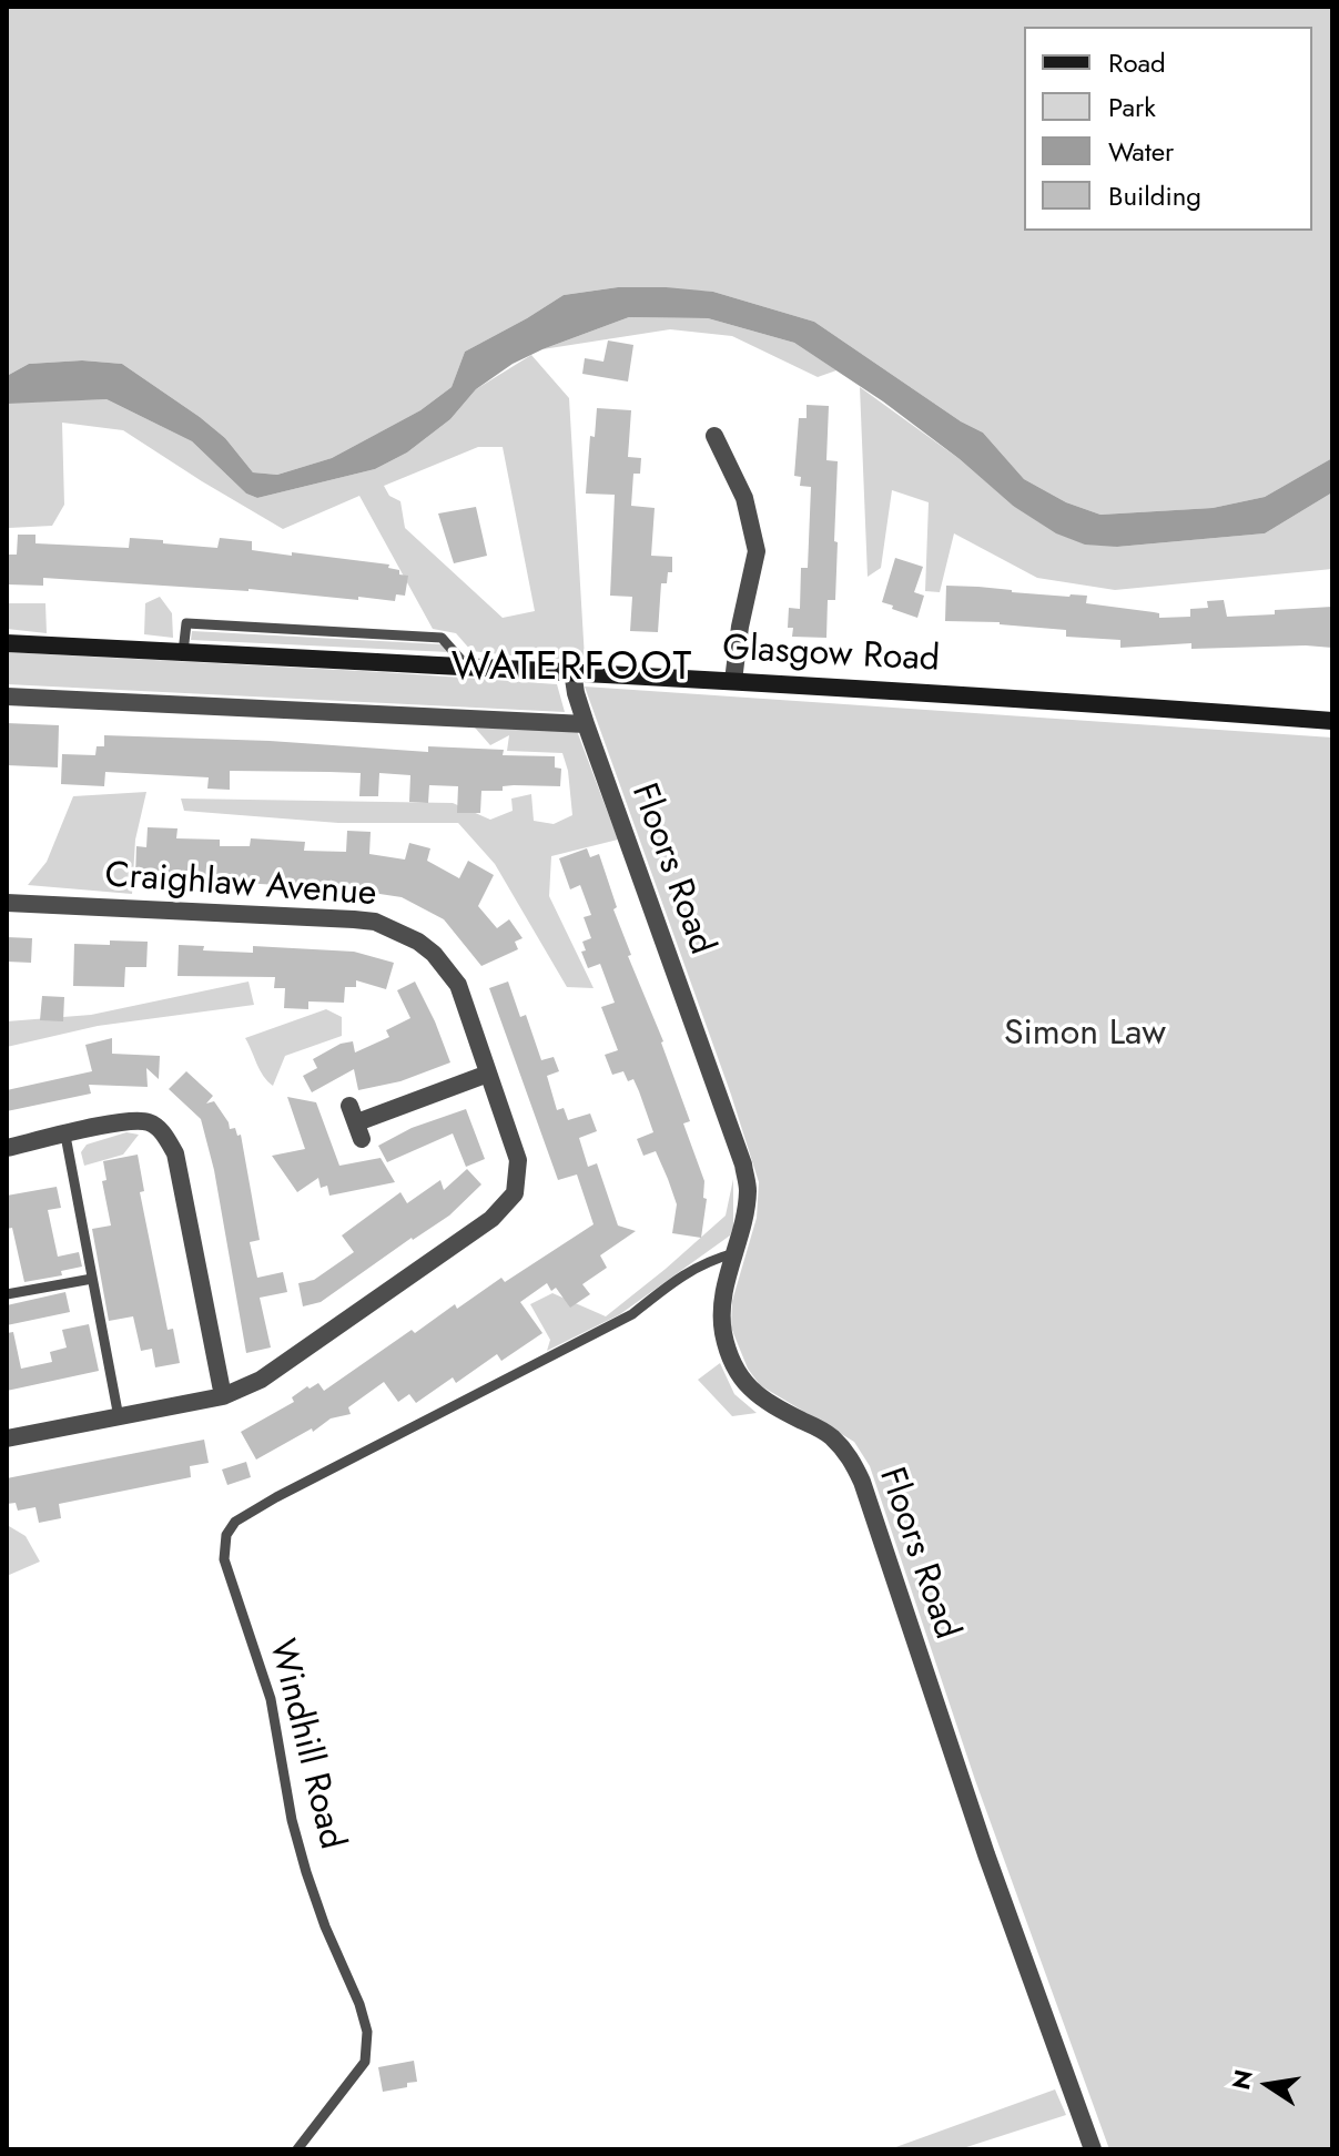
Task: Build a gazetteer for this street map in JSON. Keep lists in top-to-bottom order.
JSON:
{
  "streets": {
    "main road": ["Glasgow Road"],
    "street": ["Floors Road", "Craighlaw Avenue"],
    "lane": ["Windhill Road"]
  },
  "crossings": [
    ["Glasgow Road", "Floors Road"],
    ["Floors Road", "Windhill Road"]
  ],
  "districts": ["WATERFOOT"],
  "parks": ["Simon Law"],
  "legend": [
    "Road",
    "Park",
    "Water",
    "Building"
  ],
  "north": "left"
}
